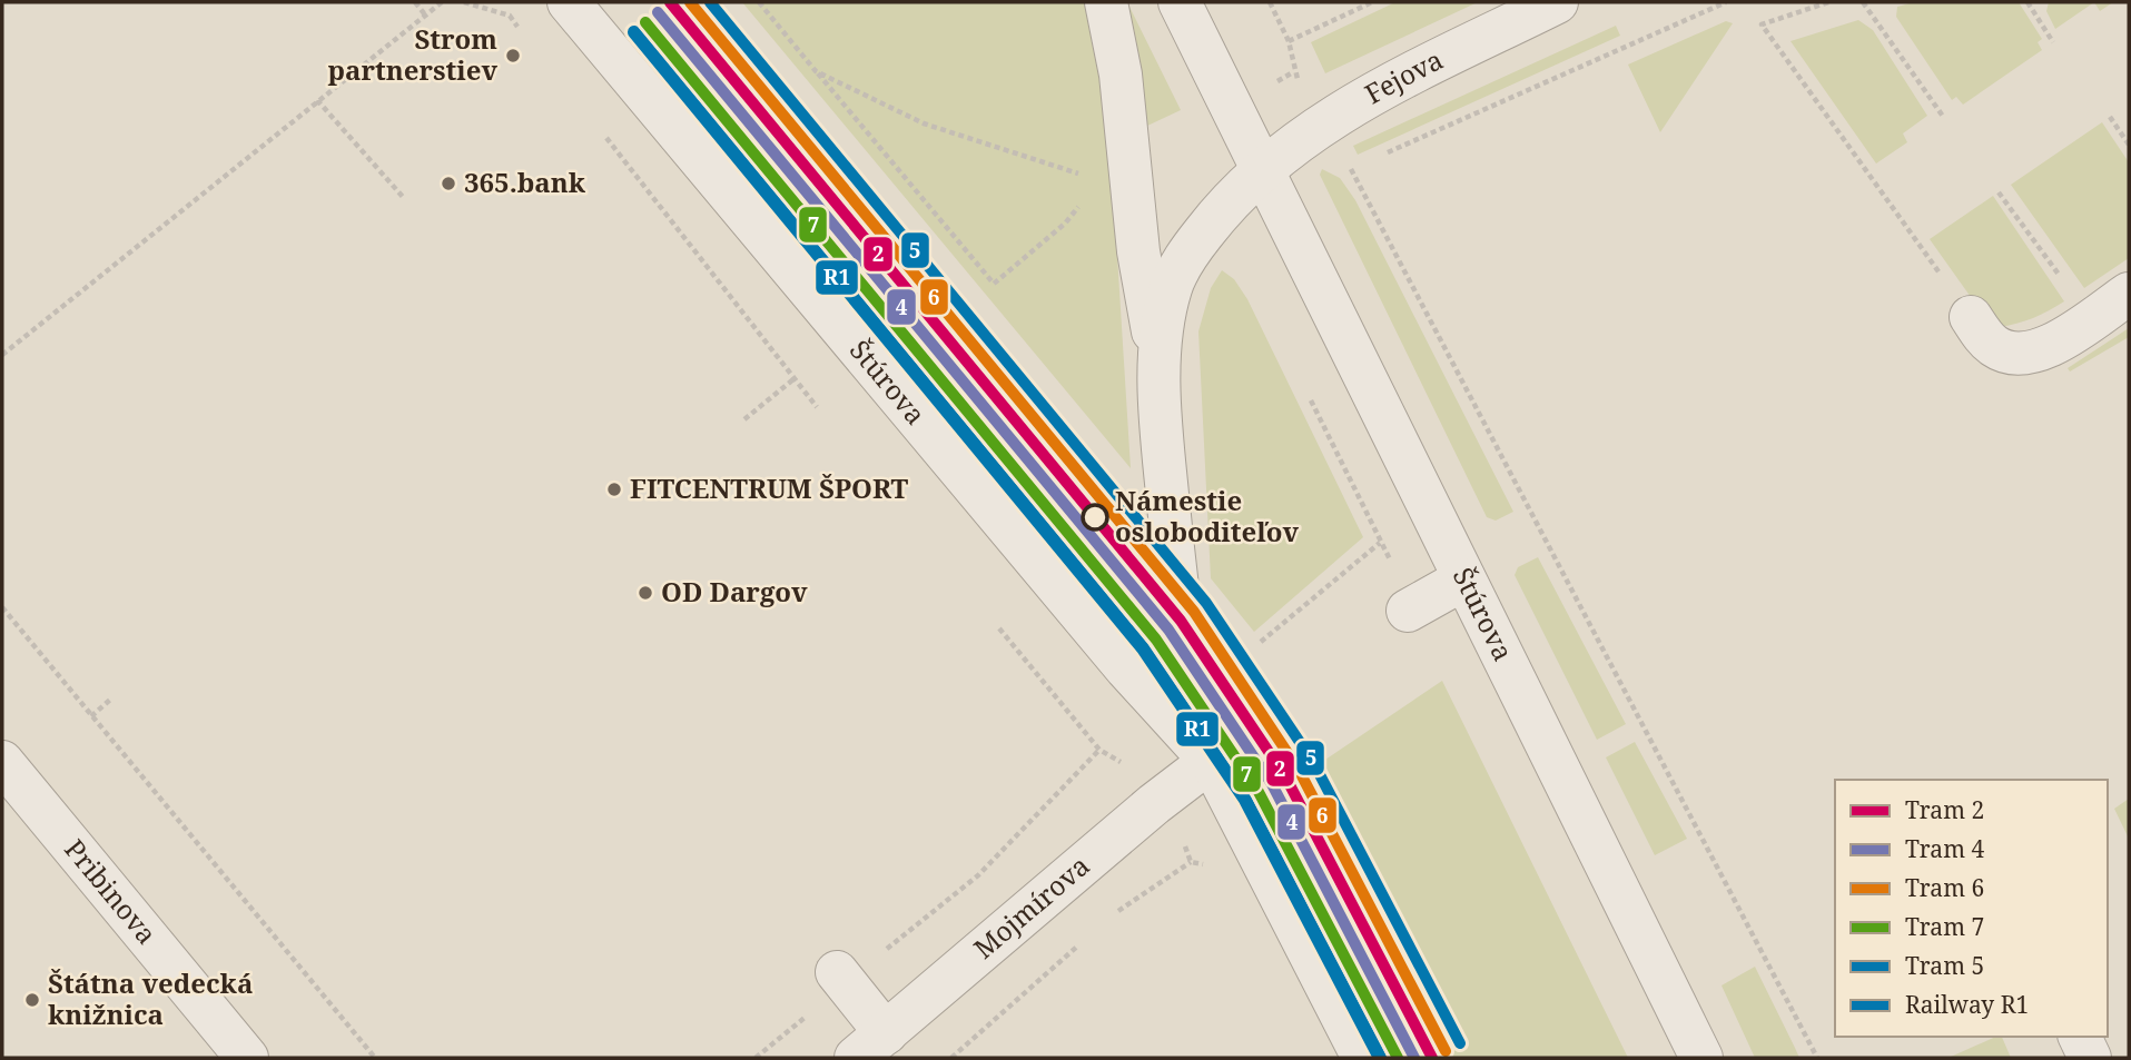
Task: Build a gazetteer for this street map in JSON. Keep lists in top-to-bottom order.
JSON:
{
  "streets": {
    "street": [
      "Fejova",
      "Štúrova",
      "Pribinova",
      "Mojmírova"
    ]
  },
  "crossings": [
    ["Fejova", "Štúrova"],
    ["Štúrova", "Mojmírova"]
  ],
  "places": [
    "Strom partnerstiev",
    "365.bank",
    "FITCENTRUM ŠPORT",
    "Námestie osloboditeľov",
    "OD Dargov",
    "Štátna vedecká knižnica"
  ],
  "lines": [
    "tram line 2",
    "tram line 6",
    "tram line 5",
    "tram line 4",
    "tram line 7",
    "rail line R1"
  ],
  "legend": [
    "Tram 2",
    "Tram 4",
    "Tram 6",
    "Tram 7",
    "Tram 5",
    "Railway R1"
  ]
}
